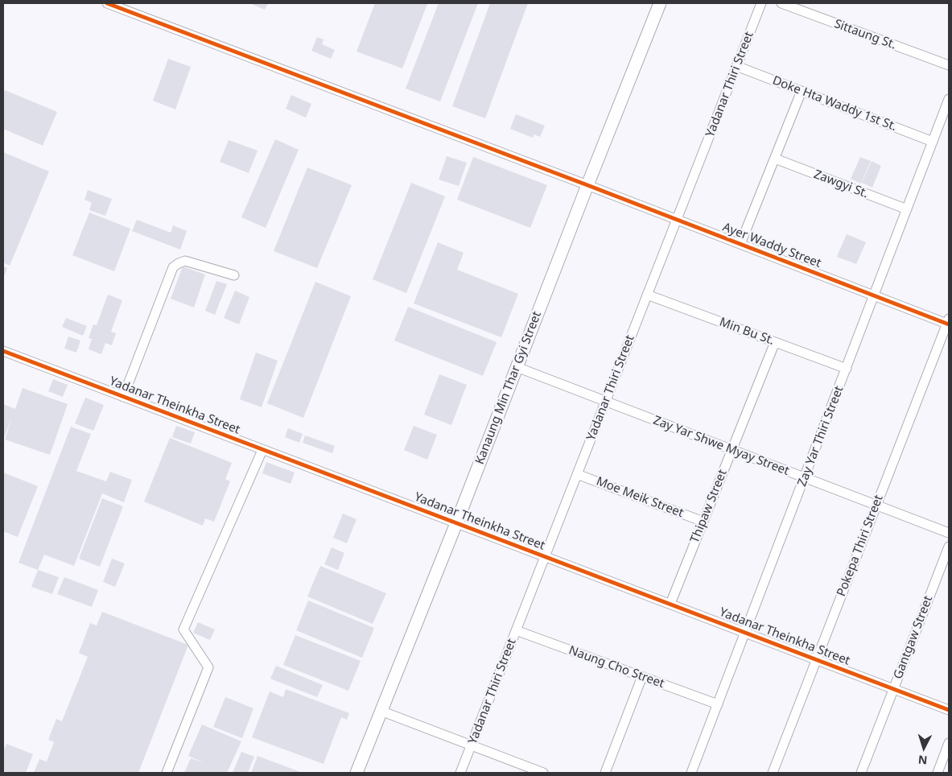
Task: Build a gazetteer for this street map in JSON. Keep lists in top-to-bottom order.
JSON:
{
  "streets": {
    "street": [
      "Sittaung St.",
      "Yadanar Thiri Street",
      "Doke Hta Waddy 1st St.",
      "Zawgyi St.",
      "Ayer Waddy Street",
      "Min Bu St.",
      "Kanaung Min Thar Gyi Street",
      "Yadanar Theinkha Street",
      "Zay Yar Thiri Street",
      "Zay Yar Shwe Myay Street",
      "Moe Meik Street",
      "Thipaw Street",
      "Pokepa Thiri Street",
      "Gantgaw Street",
      "Naung Cho Street"
    ]
  },
  "crossings": [
    ["Yadanar Thiri Street", "Doke Hta Waddy 1st St."],
    ["Yadanar Thiri Street", "Ayer Waddy Street"],
    ["Yadanar Thiri Street", "Min Bu St."],
    ["Yadanar Thiri Street", "Yadanar Theinkha Street"],
    ["Yadanar Thiri Street", "Zay Yar Shwe Myay Street"],
    ["Yadanar Thiri Street", "Moe Meik Street"],
    ["Yadanar Thiri Street", "Naung Cho Street"],
    ["Doke Hta Waddy 1st St.", "Zay Yar Thiri Street"],
    ["Zawgyi St.", "Zay Yar Thiri Street"],
    ["Ayer Waddy Street", "Kanaung Min Thar Gyi Street"],
    ["Ayer Waddy Street", "Zay Yar Thiri Street"],
    ["Ayer Waddy Street", "Pokepa Thiri Street"],
    ["Min Bu St.", "Zay Yar Thiri Street"],
    ["Min Bu St.", "Thipaw Street"],
    ["Kanaung Min Thar Gyi Street", "Yadanar Theinkha Street"],
    ["Kanaung Min Thar Gyi Street", "Zay Yar Shwe Myay Street"],
    ["Yadanar Theinkha Street", "Zay Yar Thiri Street"],
    ["Yadanar Theinkha Street", "Thipaw Street"],
    ["Yadanar Theinkha Street", "Pokepa Thiri Street"],
    ["Yadanar Theinkha Street", "Gantgaw Street"],
    ["Zay Yar Thiri Street", "Zay Yar Shwe Myay Street"],
    ["Zay Yar Thiri Street", "Naung Cho Street"],
    ["Zay Yar Shwe Myay Street", "Thipaw Street"],
    ["Zay Yar Shwe Myay Street", "Pokepa Thiri Street"],
    ["Moe Meik Street", "Thipaw Street"]
  ],
  "north": "bottom"
}
